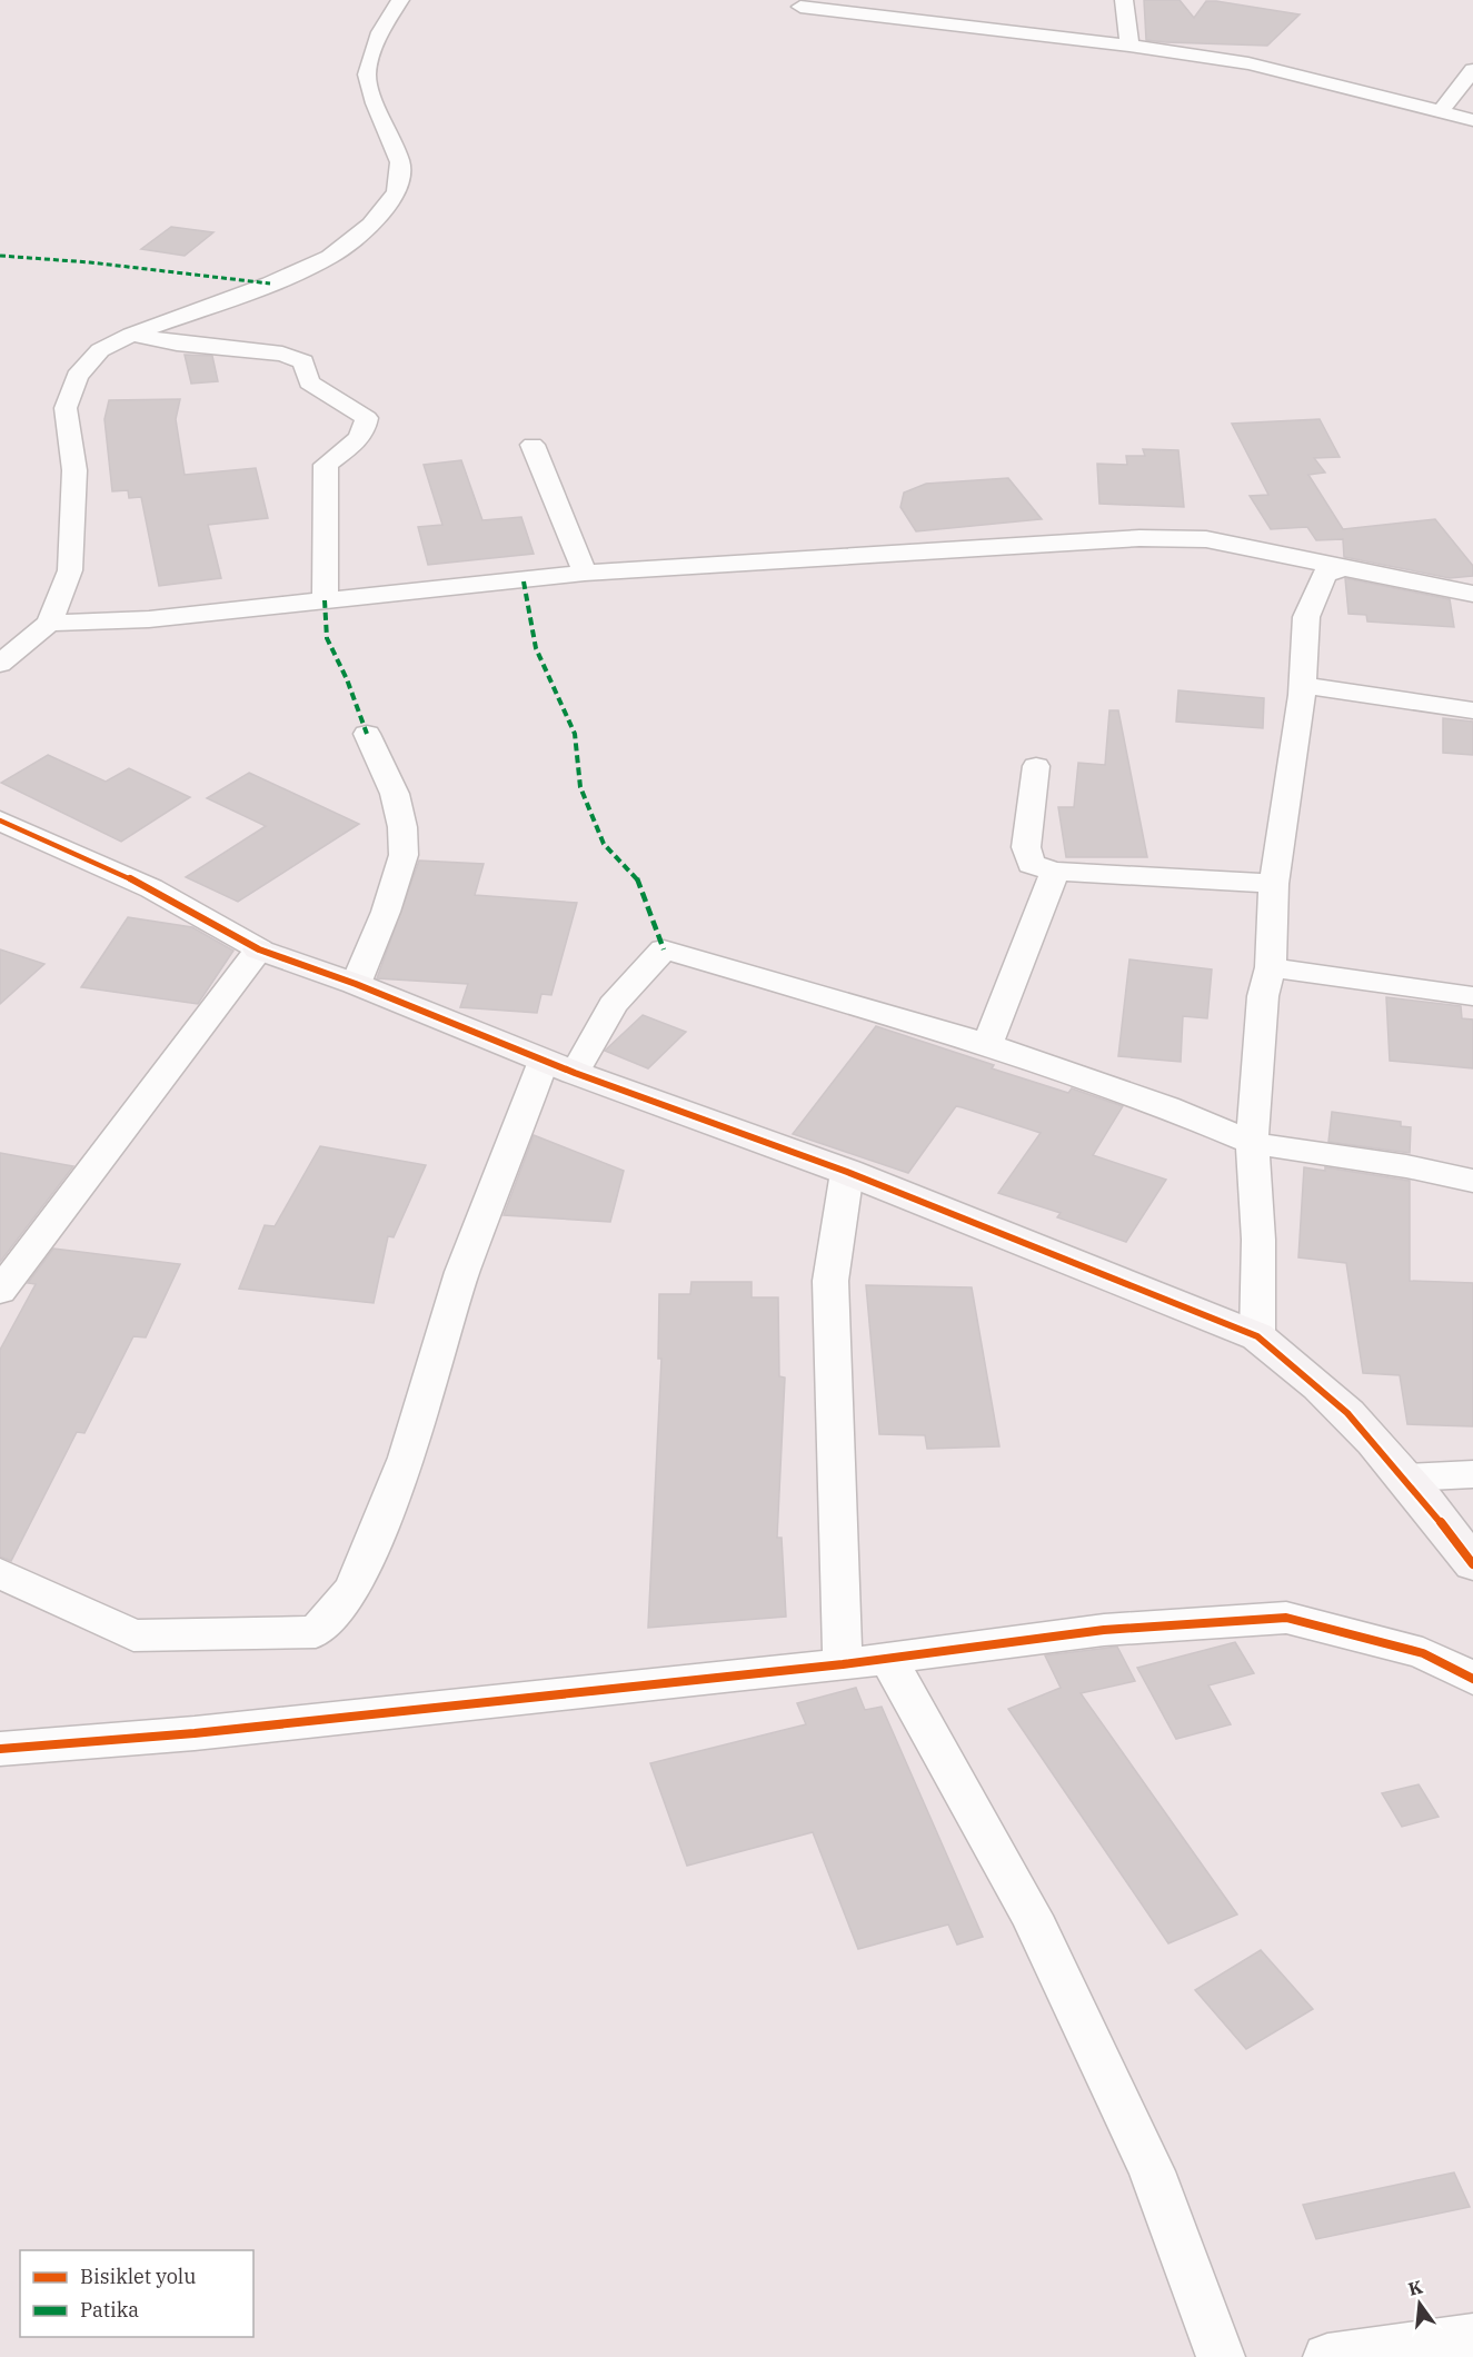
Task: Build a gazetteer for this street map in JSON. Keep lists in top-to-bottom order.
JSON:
{
  "legend": ["Bisiklet yolu", "Patika"],
  "north": "top"
}
